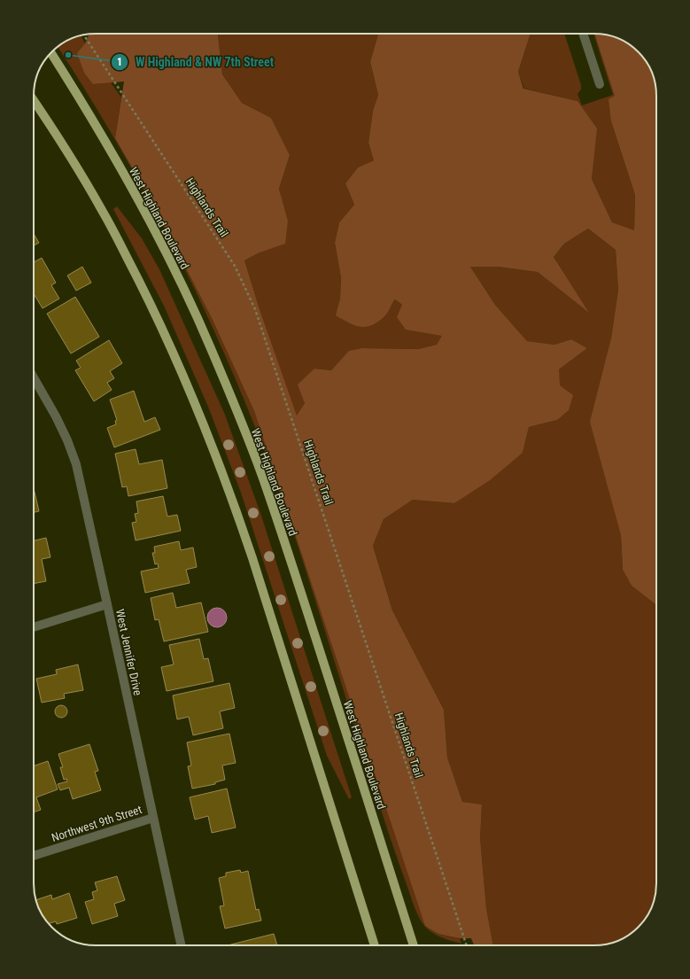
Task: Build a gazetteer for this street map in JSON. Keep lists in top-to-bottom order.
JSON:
{
  "streets": {
    "main road": ["West Highland Boulevard"],
    "street": ["West Jennifer Drive", "Northwest 9th Street"],
    "path": ["Highlands Trail"]
  },
  "crossings": [
    ["West Jennifer Drive", "Northwest 9th Street"]
  ],
  "places": ["W Highland & NW 7th Street"]
}
